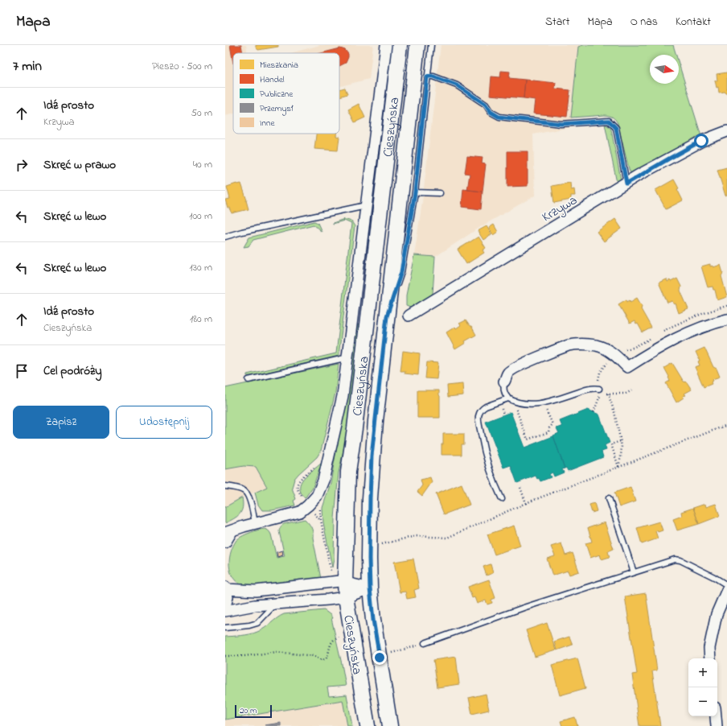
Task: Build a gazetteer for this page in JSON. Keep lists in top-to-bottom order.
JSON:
{
  "streets": {
    "main road": ["Cieszyńska"],
    "street": ["Krzywa"]
  },
  "legend": [
    "Mieszkania",
    "Handel",
    "Publiczne",
    "Przemysł",
    "Inne"
  ],
  "scale_bar": "20 m",
  "north": "right",
  "page": {
    "header": "Mapa",
    "nav": [
      "Start",
      "Mapa",
      "O nas",
      "Kontakt"
    ],
    "heading": ["7 min", "Pieszo · 500 m"],
    "list": [
      ["Idź prosto", "Krzywa", "50 m"],
      ["Skręć w prawo", "40 m"],
      ["Skręć w lewo", "100 m"],
      ["Skręć w lewo", "130 m"],
      ["Idź prosto", "Cieszyńska", "180 m"],
      "Cel podróży"
    ],
    "buttons": ["Zapisz", "Udostępnij"],
    "map_buttons": ["+", "−"],
    "scale": "20 m"
  }
}
